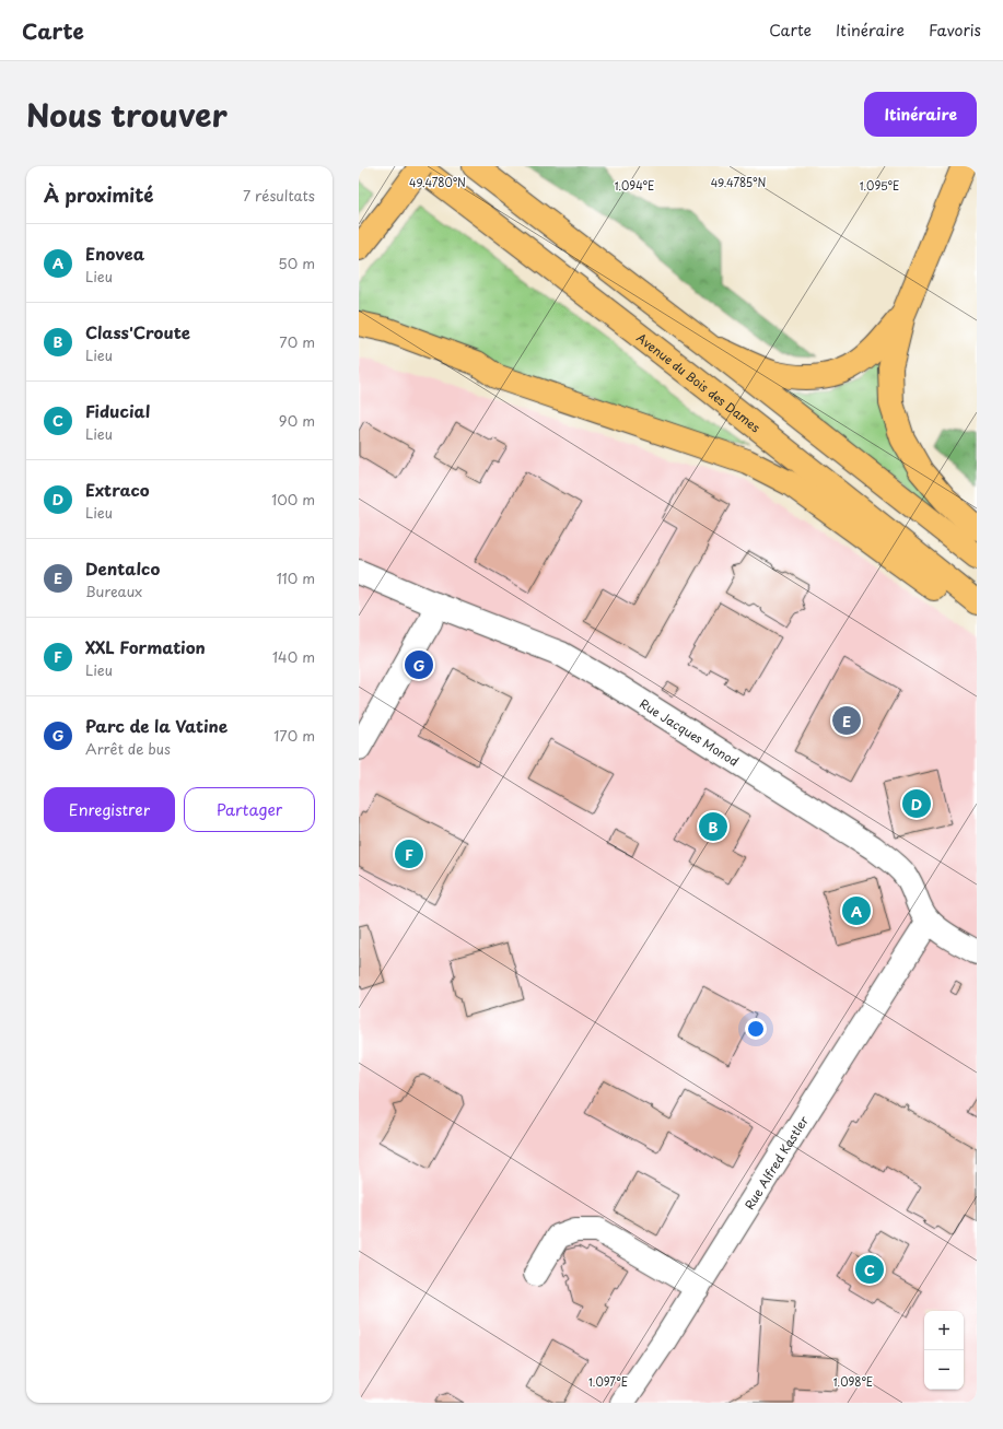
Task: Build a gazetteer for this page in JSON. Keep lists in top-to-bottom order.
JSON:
{
  "streets": {
    "main road": ["Avenue du Bois des Dames"],
    "street": ["Rue Jacques Monod", "Rue Alfred Kastler"]
  },
  "crossings": [
    ["Rue Jacques Monod", "Rue Alfred Kastler"]
  ],
  "page": {
    "header": "Carte",
    "nav": ["Carte", "Itinéraire", "Favoris"],
    "title": "Nous trouver",
    "buttons": [
      "Itinéraire",
      ["Enregistrer", "Partager"]
    ],
    "heading": ["À proximité", "7 résultats"],
    "list": [
      {
        "mark": "A",
        "name": "Enovea",
        "note": "Lieu",
        "value": "50 m"
      },
      {
        "mark": "B",
        "name": "Class'Croute",
        "note": "Lieu",
        "value": "70 m"
      },
      {
        "mark": "C",
        "name": "Fiducial",
        "note": "Lieu",
        "value": "90 m"
      },
      {
        "mark": "D",
        "name": "Extraco",
        "note": "Lieu",
        "value": "100 m"
      },
      {
        "mark": "E",
        "name": "Dentalco",
        "note": "Bureaux",
        "value": "110 m"
      },
      {
        "mark": "F",
        "name": "XXL Formation",
        "note": "Lieu",
        "value": "140 m"
      },
      {
        "mark": "G",
        "name": "Parc de la Vatine",
        "note": "Arrêt de bus",
        "value": "170 m"
      }
    ],
    "pins": [
      "G",
      "E",
      "D",
      "B",
      "F",
      "A",
      "C"
    ],
    "map_buttons": ["+", "−"]
  },
  "coordinates": [
    "49.4780°N",
    "49.4785°N",
    "1.094°E",
    "1.095°E",
    "1.097°E",
    "1.098°E"
  ]
}
